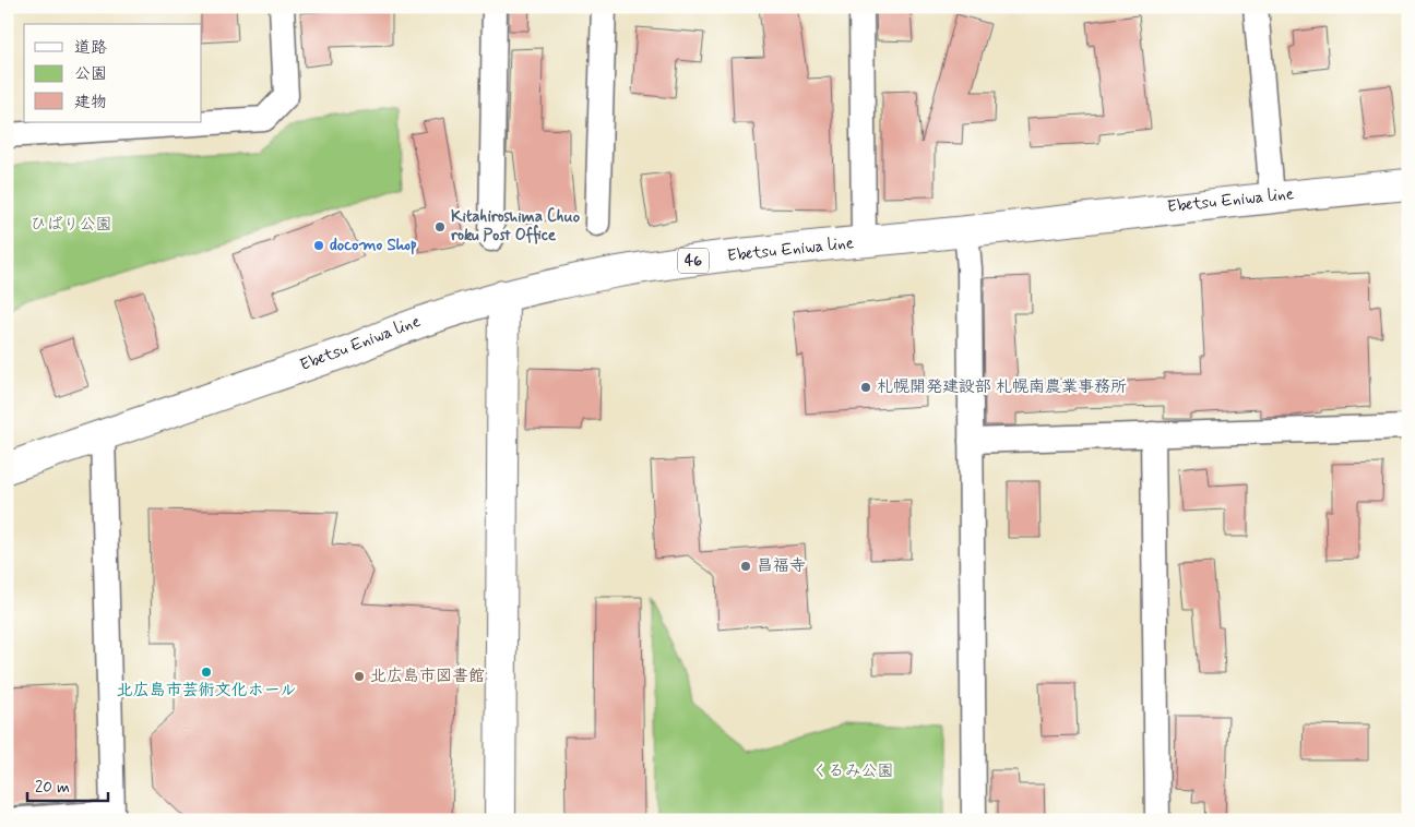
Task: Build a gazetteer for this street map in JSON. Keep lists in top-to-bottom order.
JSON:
{
  "streets": {
    "main road": ["Ebetsu Eniwa line", "46"]
  },
  "parks": ["ひばり公園", "くるみ公園"],
  "places": [
    "Kitahiroshima Chuo roku Post Office",
    "docomo Shop",
    "札幌開発建設部 札幌南農業事務所",
    "昌福寺",
    "北広島市芸術文化ホール",
    "北広島市図書館"
  ],
  "legend": ["道路", "公園", "建物"],
  "scale_bar": "20 m"
}
